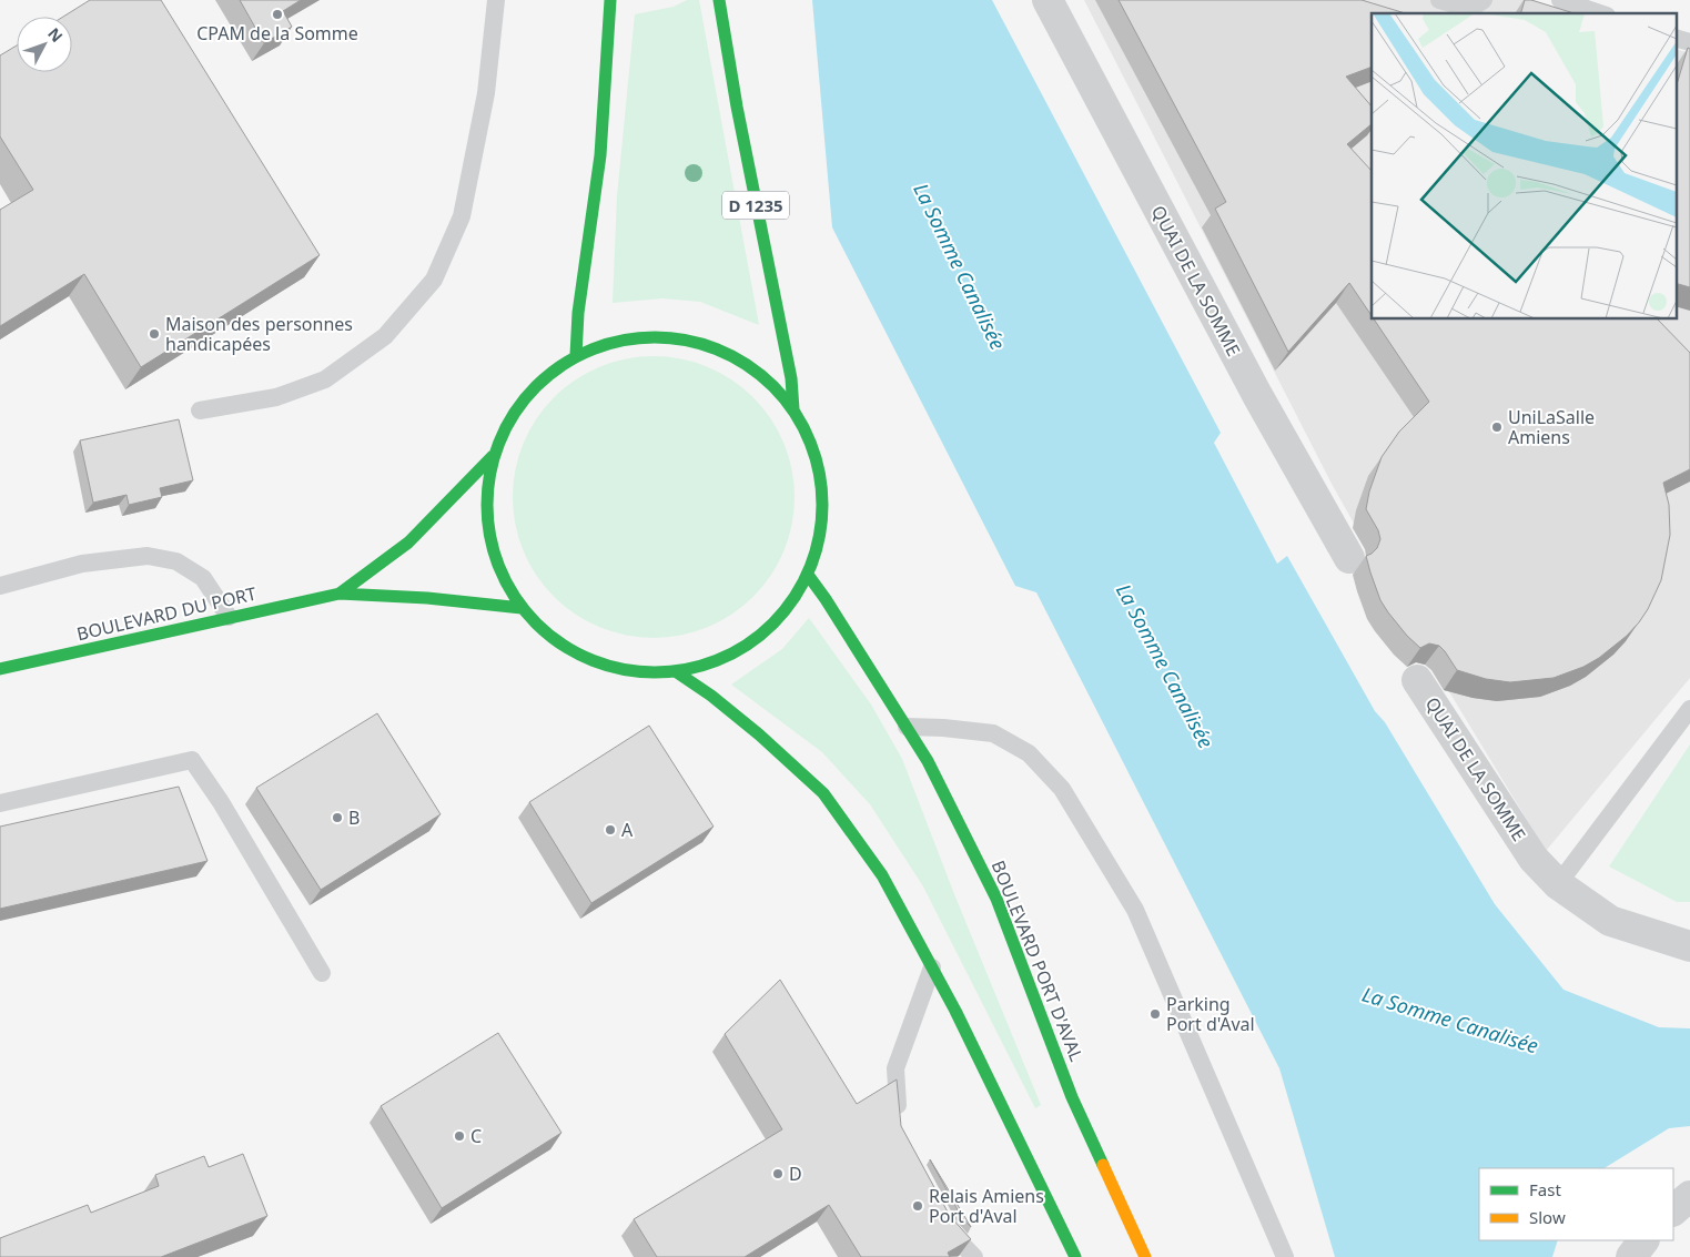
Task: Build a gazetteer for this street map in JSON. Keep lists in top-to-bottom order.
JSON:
{
  "streets": {
    "main road": ["D 1235", "BOULEVARD DU PORT", "BOULEVARD PORT D'AVAL"],
    "street": ["QUAI DE LA SOMME"]
  },
  "water": ["La Somme Canalisée"],
  "places": [
    "CPAM de la Somme",
    "Maison des personnes handicapées",
    "UniLaSalle Amiens",
    "B",
    "A",
    "Parking Port d'Aval",
    "C",
    "D",
    "Relais Amiens Port d'Aval"
  ],
  "legend": ["Fast", "Slow"],
  "north": "top right"
}
